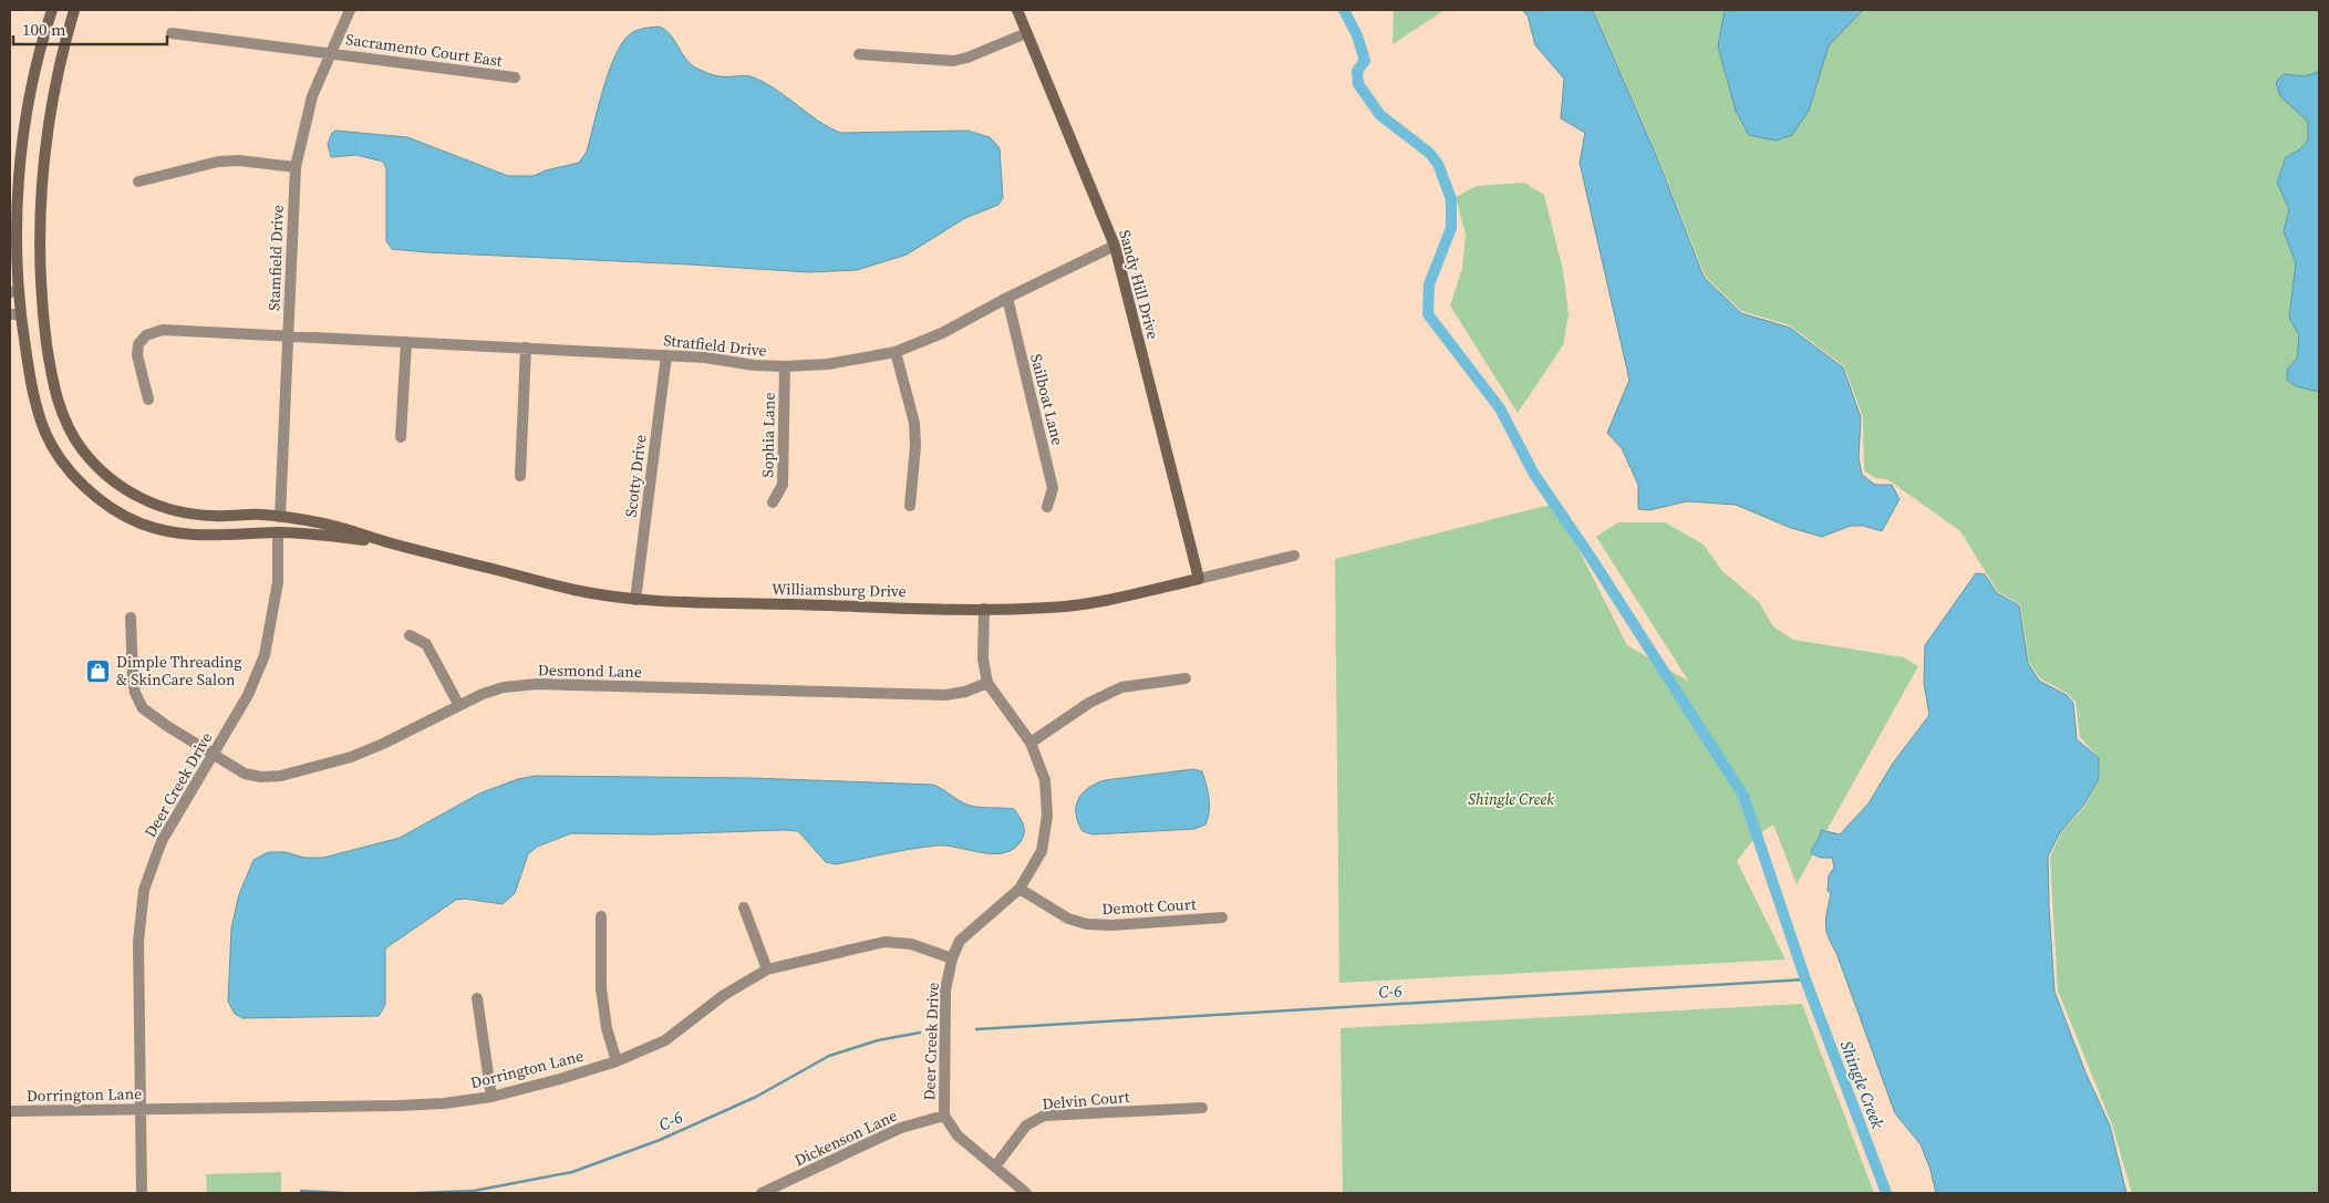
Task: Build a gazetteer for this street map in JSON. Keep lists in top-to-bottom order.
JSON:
{
  "streets": {
    "street": [
      "Sacramento Court East",
      "Stamfield Drive",
      "Sandy Hill Drive",
      "Stratfield Drive",
      "Sailboat Lane",
      "Sophia Lane",
      "Scotty Drive",
      "Williamsburg Drive",
      "Desmond Lane",
      "Deer Creek Drive",
      "Demott Court",
      "Dorrington Lane",
      "Delvin Court",
      "Dickenson Lane"
    ]
  },
  "crossings": [
    ["Sacramento Court East", "Stamfield Drive"],
    ["Stamfield Drive", "Stratfield Drive"],
    ["Stamfield Drive", "Williamsburg Drive"],
    ["Sandy Hill Drive", "Stratfield Drive"],
    ["Sandy Hill Drive", "Williamsburg Drive"],
    ["Stratfield Drive", "Sailboat Lane"],
    ["Stratfield Drive", "Sophia Lane"],
    ["Stratfield Drive", "Scotty Drive"],
    ["Scotty Drive", "Williamsburg Drive"],
    ["Williamsburg Drive", "Deer Creek Drive"],
    ["Desmond Lane", "Deer Creek Drive"],
    ["Deer Creek Drive", "Demott Court"],
    ["Deer Creek Drive", "Dorrington Lane"],
    ["Deer Creek Drive", "Delvin Court"],
    ["Deer Creek Drive", "Dickenson Lane"]
  ],
  "water": ["C-6", "Shingle Creek"],
  "parks": ["Shingle Creek"],
  "places": {
    "shop": ["Dimple Threading & SkinCare Salon"]
  },
  "scale_bar": "100 m"
}
